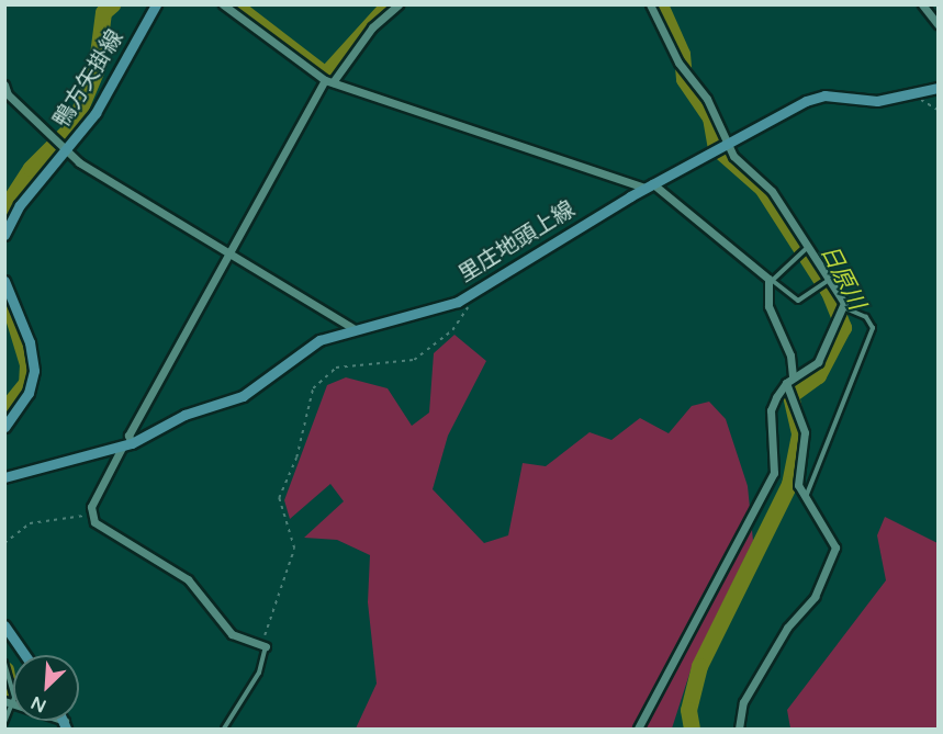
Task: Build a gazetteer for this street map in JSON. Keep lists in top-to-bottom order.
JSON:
{
  "streets": {
    "main road": ["鴨方矢掛線", "里庄地頭上線"]
  },
  "water": ["日原川"],
  "north": "bottom left"
}
